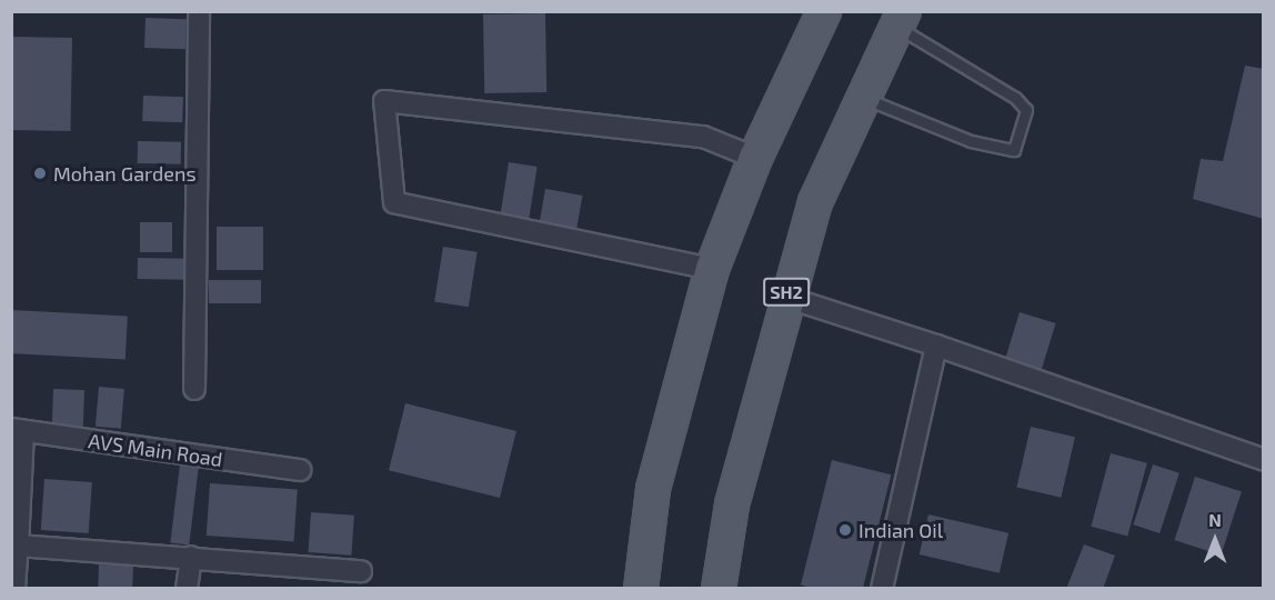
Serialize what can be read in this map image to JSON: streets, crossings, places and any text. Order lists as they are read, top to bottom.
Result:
{
  "streets": {
    "main road": ["SH2"],
    "street": ["AVS Main Road"]
  },
  "places": ["Mohan Gardens", "Indian Oil"],
  "north": "top"
}
